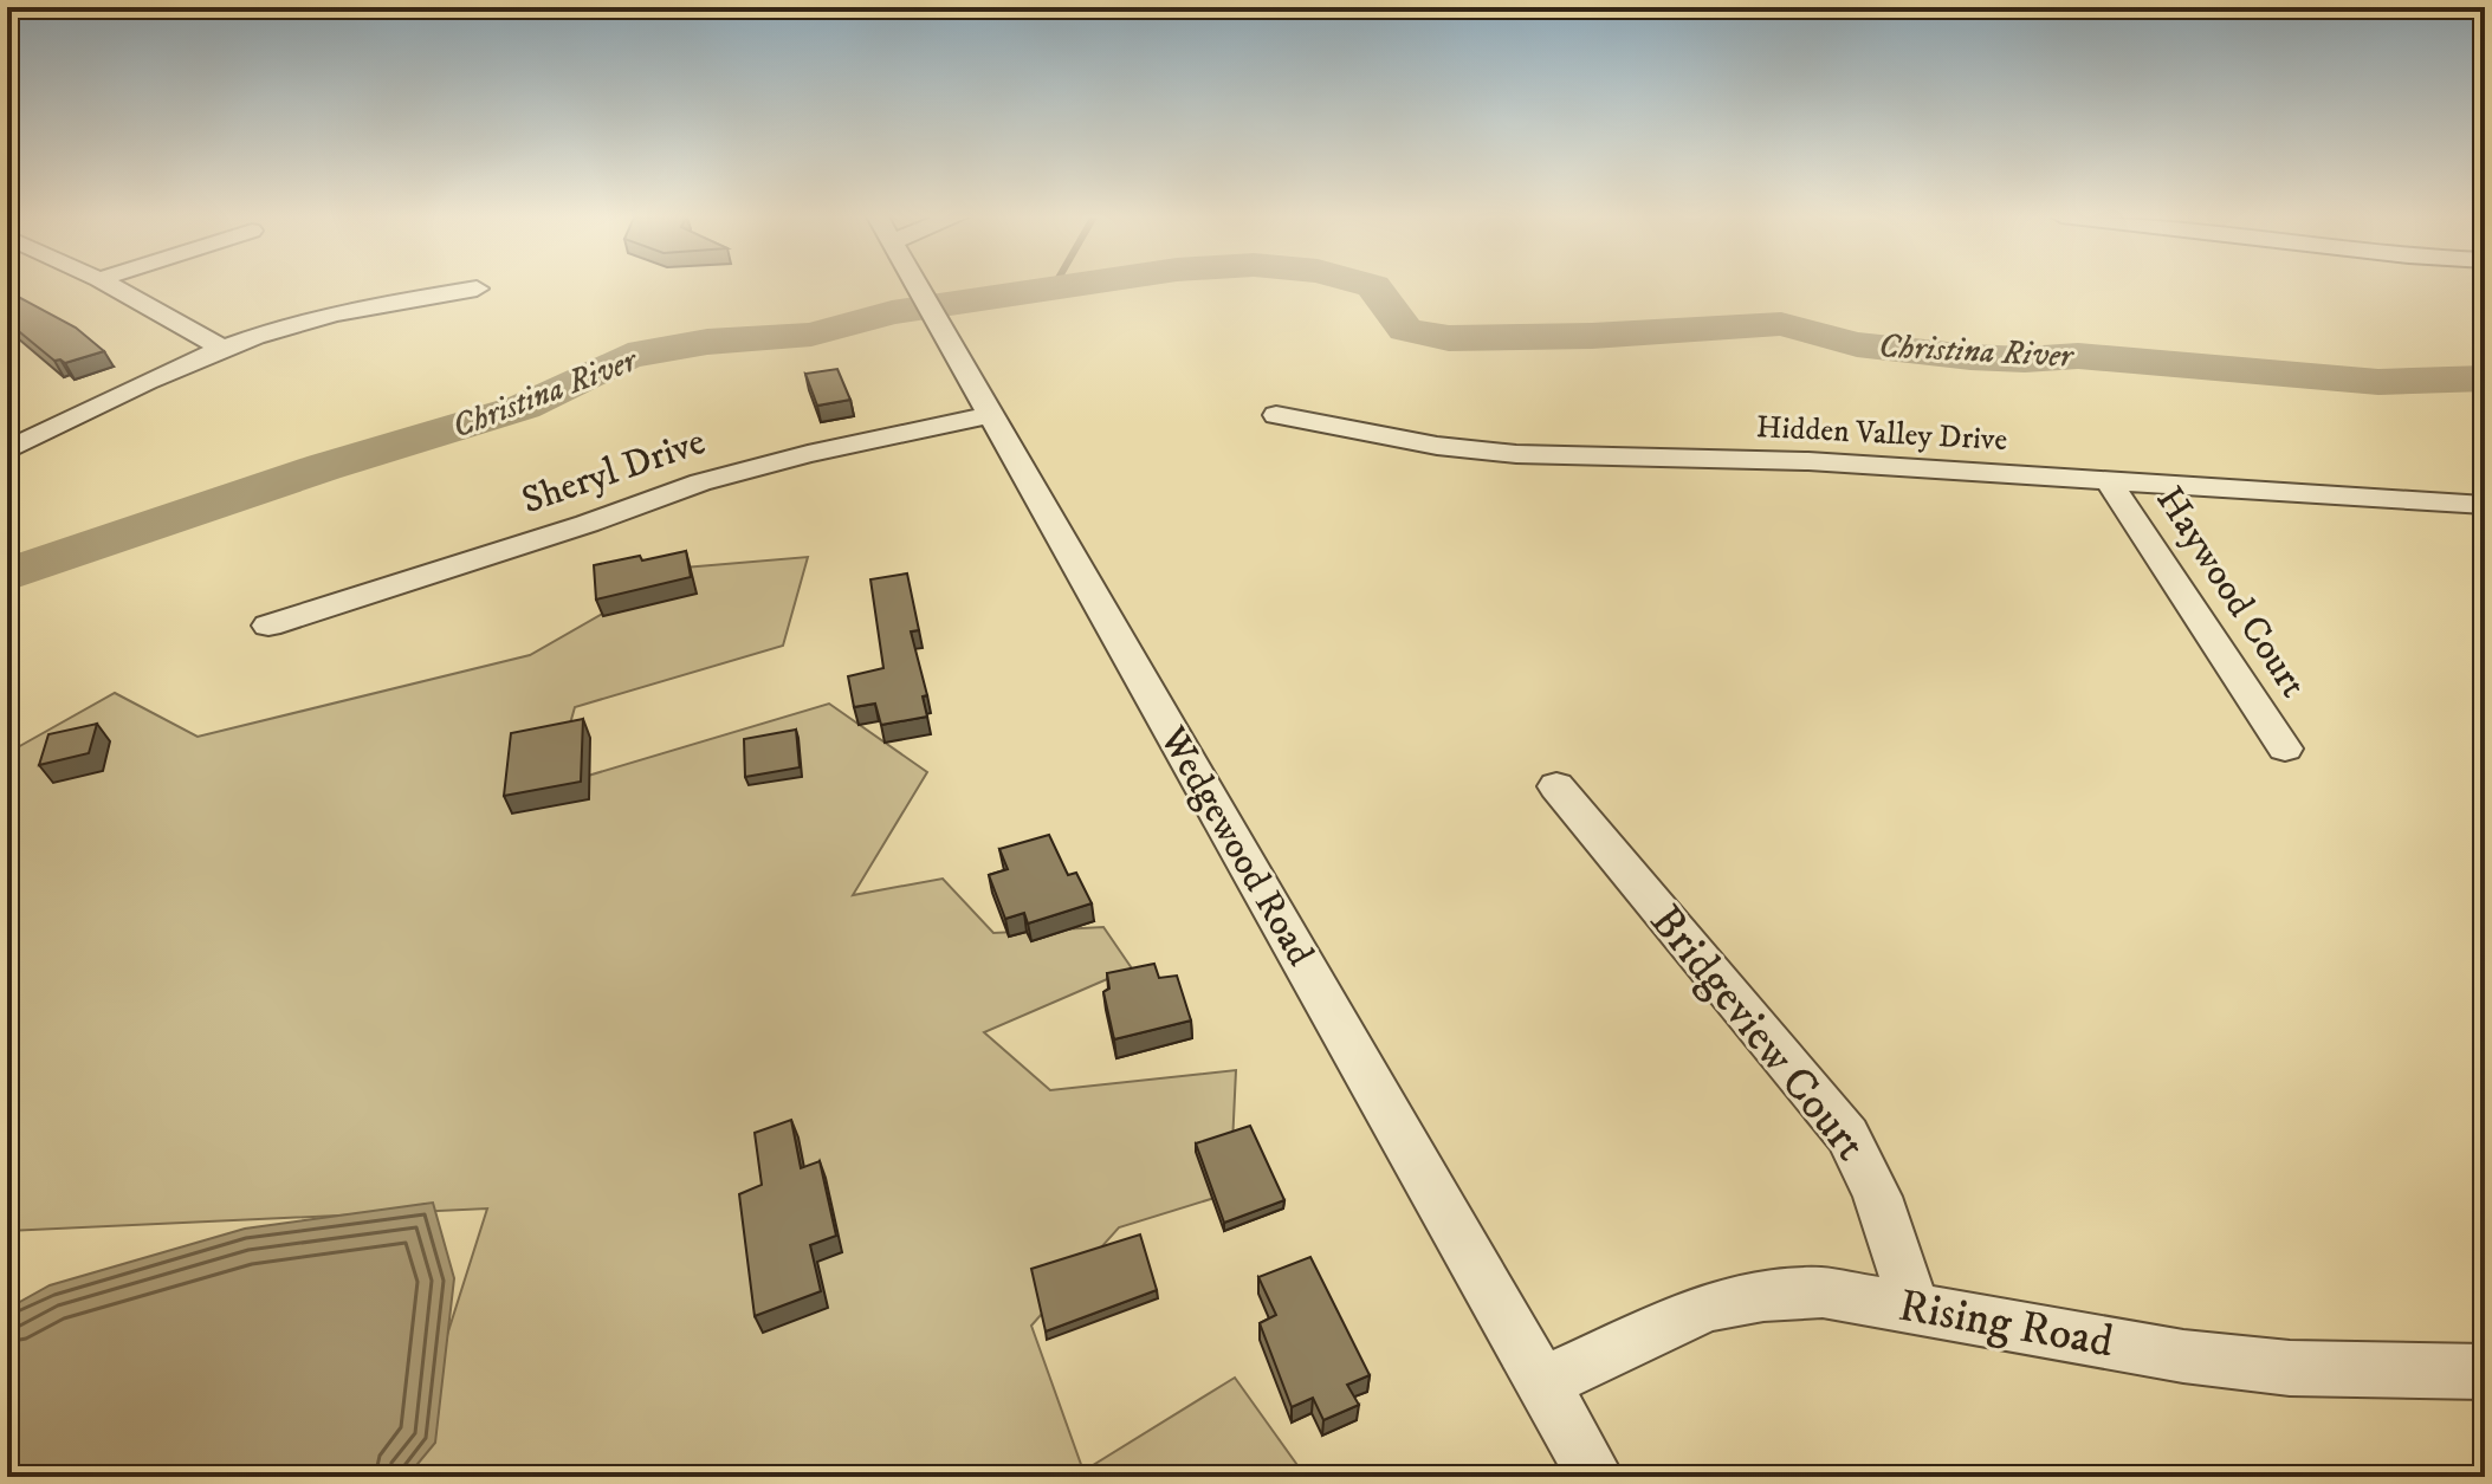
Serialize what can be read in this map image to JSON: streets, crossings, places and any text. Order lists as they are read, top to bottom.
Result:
{
  "streets": {
    "street": [
      "Hidden Valley Drive",
      "Sheryl Drive",
      "Haywood Court",
      "Wedgewood Road",
      "Bridgeview Court",
      "Rising Road"
    ]
  },
  "crossings": [
    ["Hidden Valley Drive", "Haywood Court"],
    ["Sheryl Drive", "Wedgewood Road"],
    ["Wedgewood Road", "Rising Road"],
    ["Bridgeview Court", "Rising Road"]
  ],
  "water": ["Christina River"]
}
